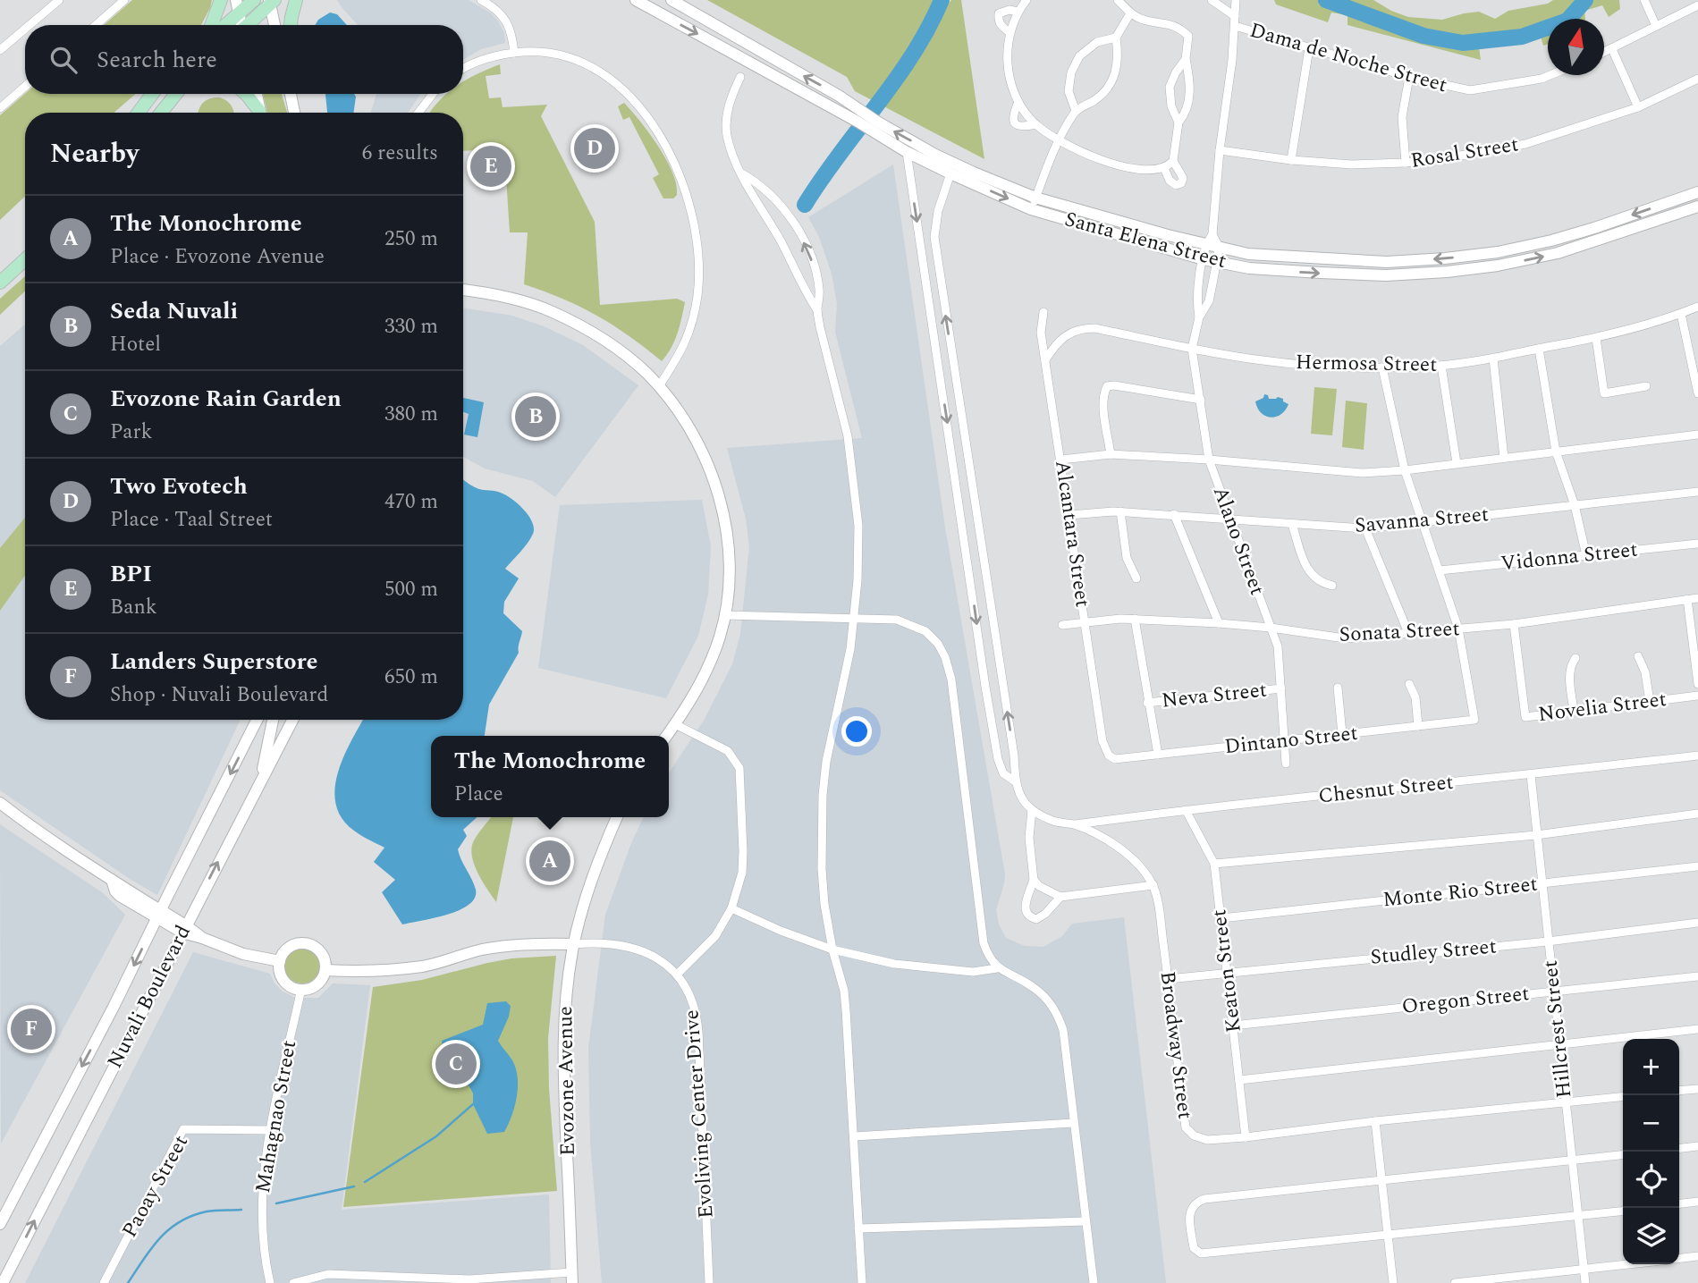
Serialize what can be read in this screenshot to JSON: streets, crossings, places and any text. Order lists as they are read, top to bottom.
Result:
{
  "streets": {
    "street": [
      "Dama de Noche Street",
      "Rosal Street",
      "Santa Elena Street",
      "Hermosa Street",
      "Savanna Street",
      "Alcantara Street",
      "Alano Street",
      "Vidonna Street",
      "Sonata Street",
      "Neva Street",
      "Novelia Street",
      "Dintano Street",
      "Chesnut Street",
      "Monte Rio Street",
      "Studley Street",
      "Keaton Street",
      "Nuvali Boulevard",
      "Oregon Street",
      "Hillcrest Street",
      "Broadway Street",
      "Evozone Avenue",
      "Evoliving Center Drive",
      "Mahagnao Street",
      "Paoay Street"
    ]
  },
  "crossings": [
    ["Hermosa Street", "Alcantara Street"],
    ["Hermosa Street", "Alano Street"],
    ["Savanna Street", "Alcantara Street"],
    ["Savanna Street", "Alano Street"],
    ["Alcantara Street", "Sonata Street"],
    ["Alcantara Street", "Dintano Street"],
    ["Alano Street", "Sonata Street"],
    ["Alano Street", "Neva Street"],
    ["Alano Street", "Dintano Street"],
    ["Sonata Street", "Novelia Street"],
    ["Sonata Street", "Dintano Street"],
    ["Chesnut Street", "Keaton Street"],
    ["Chesnut Street", "Hillcrest Street"],
    ["Monte Rio Street", "Keaton Street"],
    ["Monte Rio Street", "Hillcrest Street"],
    ["Studley Street", "Keaton Street"],
    ["Studley Street", "Hillcrest Street"],
    ["Studley Street", "Broadway Street"],
    ["Keaton Street", "Oregon Street"],
    ["Keaton Street", "Broadway Street"],
    ["Oregon Street", "Hillcrest Street"],
    ["Hillcrest Street", "Broadway Street"],
    ["Evozone Avenue", "Evoliving Center Drive"],
    ["Evoliving Center Drive", "Mahagnao Street"],
    ["Mahagnao Street", "Paoay Street"]
  ],
  "north": "top",
  "page": {
    "search": "Search here",
    "heading": ["Nearby", "6 results"],
    "pins": [
      "D",
      "E",
      "B",
      "A",
      "F",
      "C"
    ],
    "list": [
      {
        "mark": "A",
        "name": "The Monochrome",
        "note": "Place · Evozone Avenue",
        "value": "250 m"
      },
      {
        "mark": "B",
        "name": "Seda Nuvali",
        "note": "Hotel",
        "value": "330 m"
      },
      {
        "mark": "C",
        "name": "Evozone Rain Garden",
        "note": "Park",
        "value": "380 m"
      },
      {
        "mark": "D",
        "name": "Two Evotech",
        "note": "Place · Taal Street",
        "value": "470 m"
      },
      {
        "mark": "E",
        "name": "BPI",
        "note": "Bank",
        "value": "500 m"
      },
      {
        "mark": "F",
        "name": "Landers Superstore",
        "note": "Shop · Nuvali Boulevard",
        "value": "650 m"
      }
    ],
    "popup": ["The Monochrome", "Place"],
    "map_buttons": ["+", "−"]
  }
}
